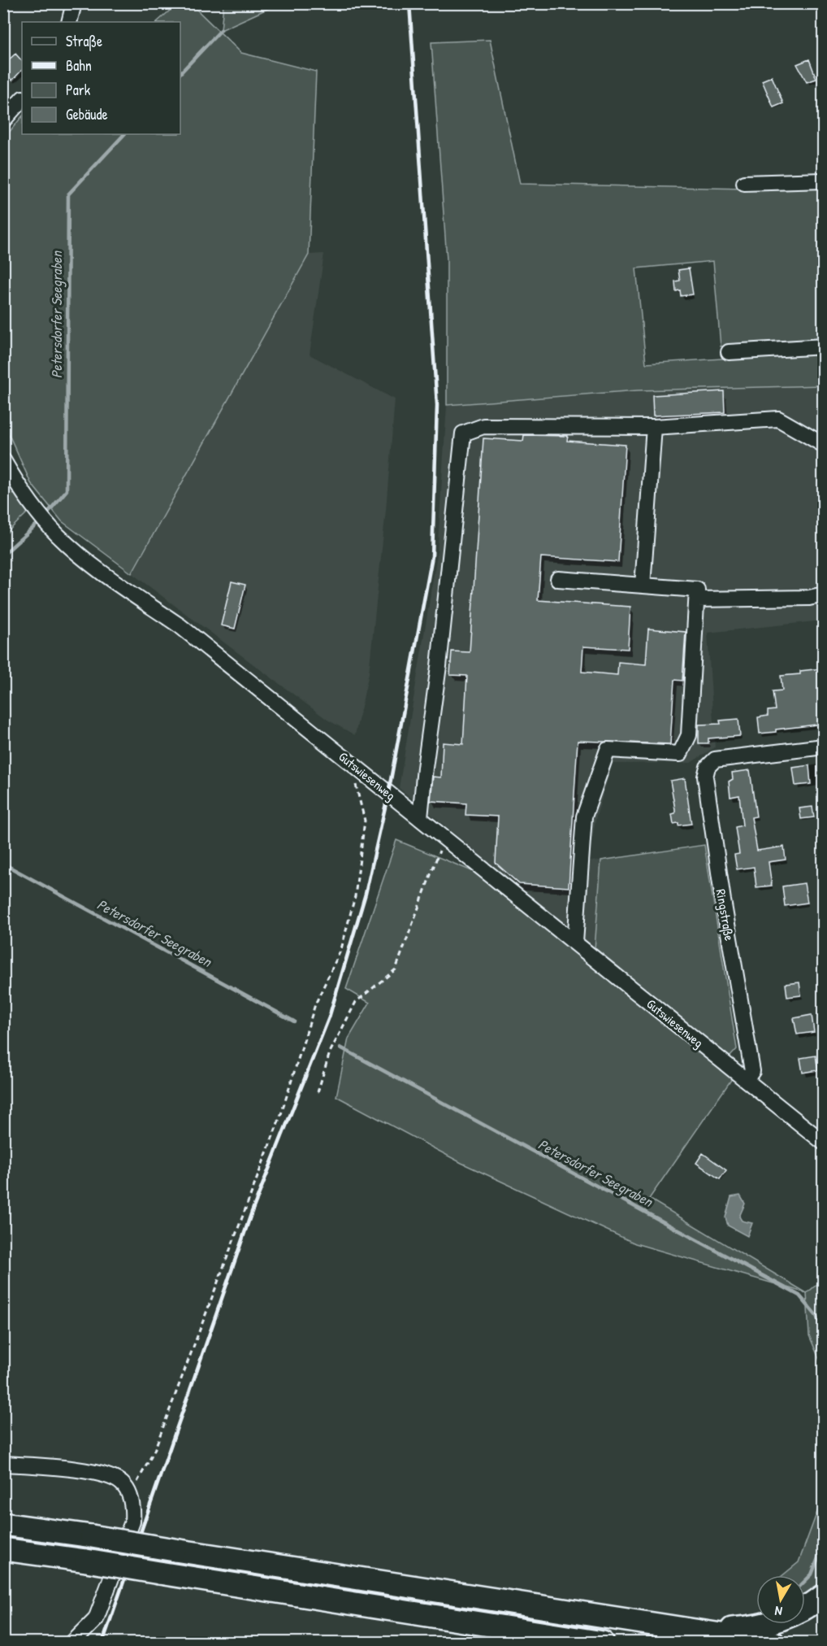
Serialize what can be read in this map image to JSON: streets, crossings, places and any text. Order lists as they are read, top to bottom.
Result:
{
  "streets": {
    "street": ["Gutswiesenweg", "Ringstraße"]
  },
  "crossings": [
    ["Gutswiesenweg", "Ringstraße"]
  ],
  "water": ["Petersdorfer Seegraben"],
  "legend": [
    "Straße",
    "Bahn",
    "Park",
    "Gebäude"
  ],
  "north": "bottom"
}
